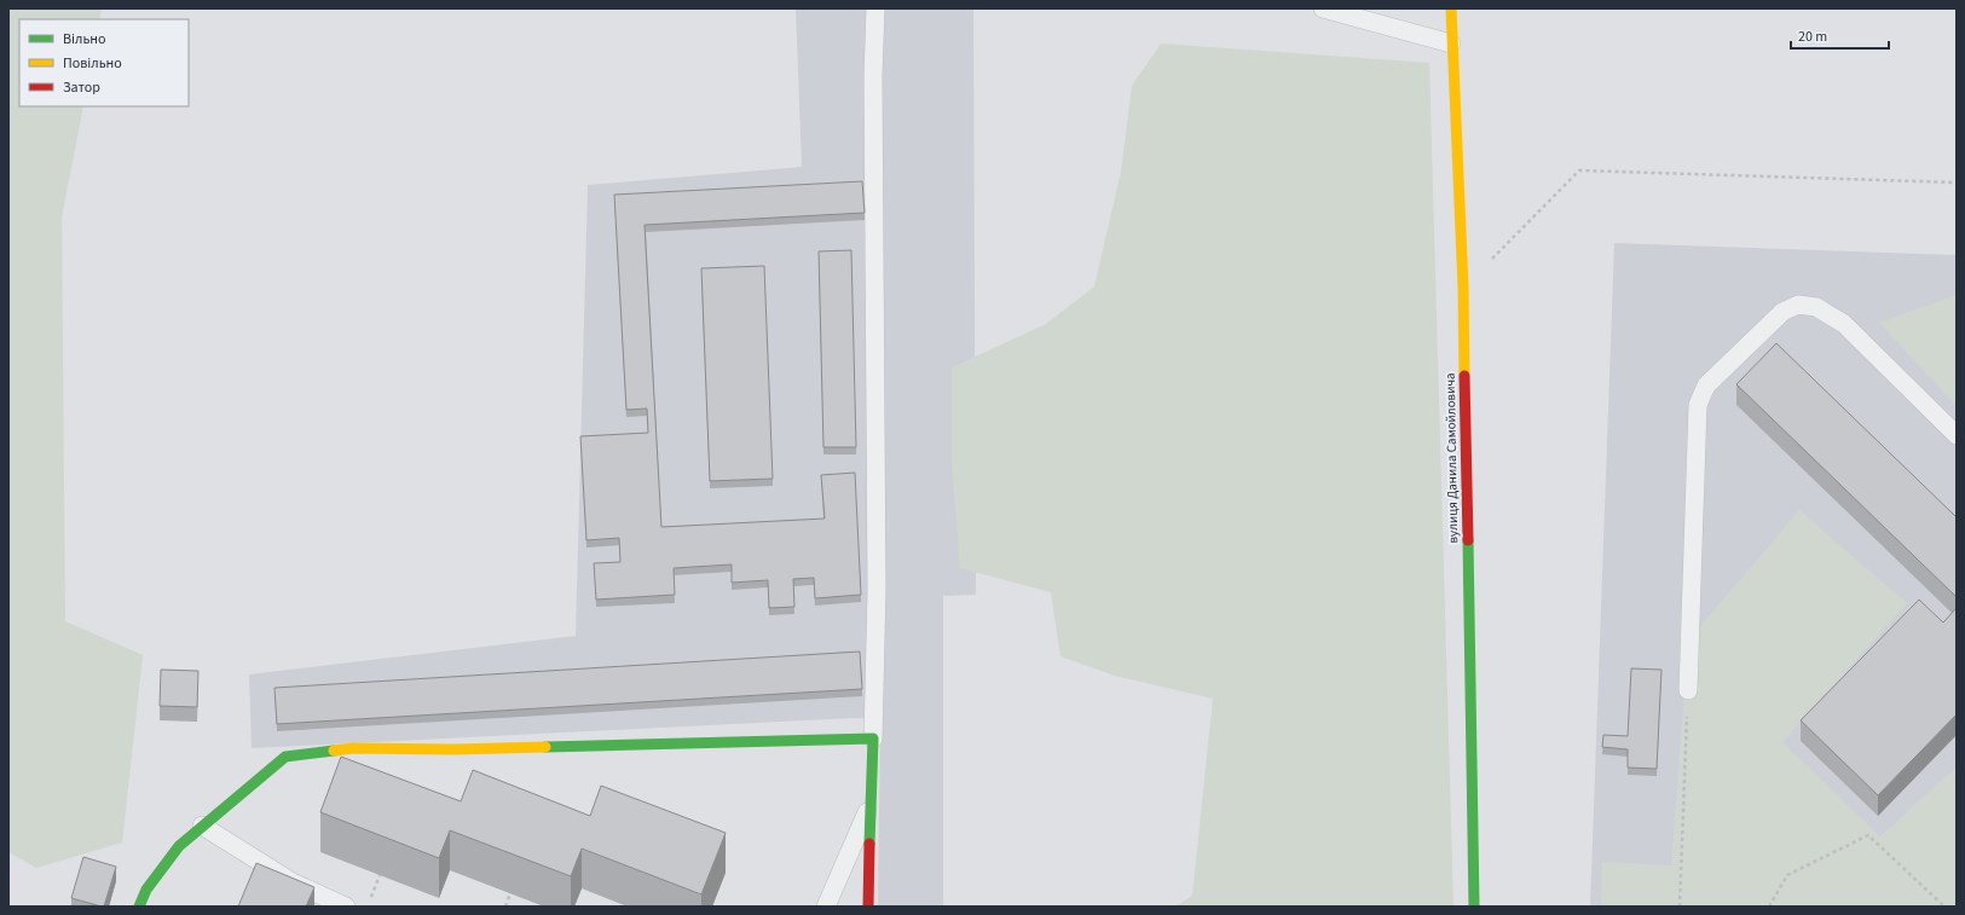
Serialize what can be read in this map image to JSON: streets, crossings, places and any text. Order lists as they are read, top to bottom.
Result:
{
  "streets": {
    "street": ["вулиця Данила Самойловича"]
  },
  "legend": ["Вільно", "Повільно", "Затор"],
  "scale_bar": "20 m"
}
